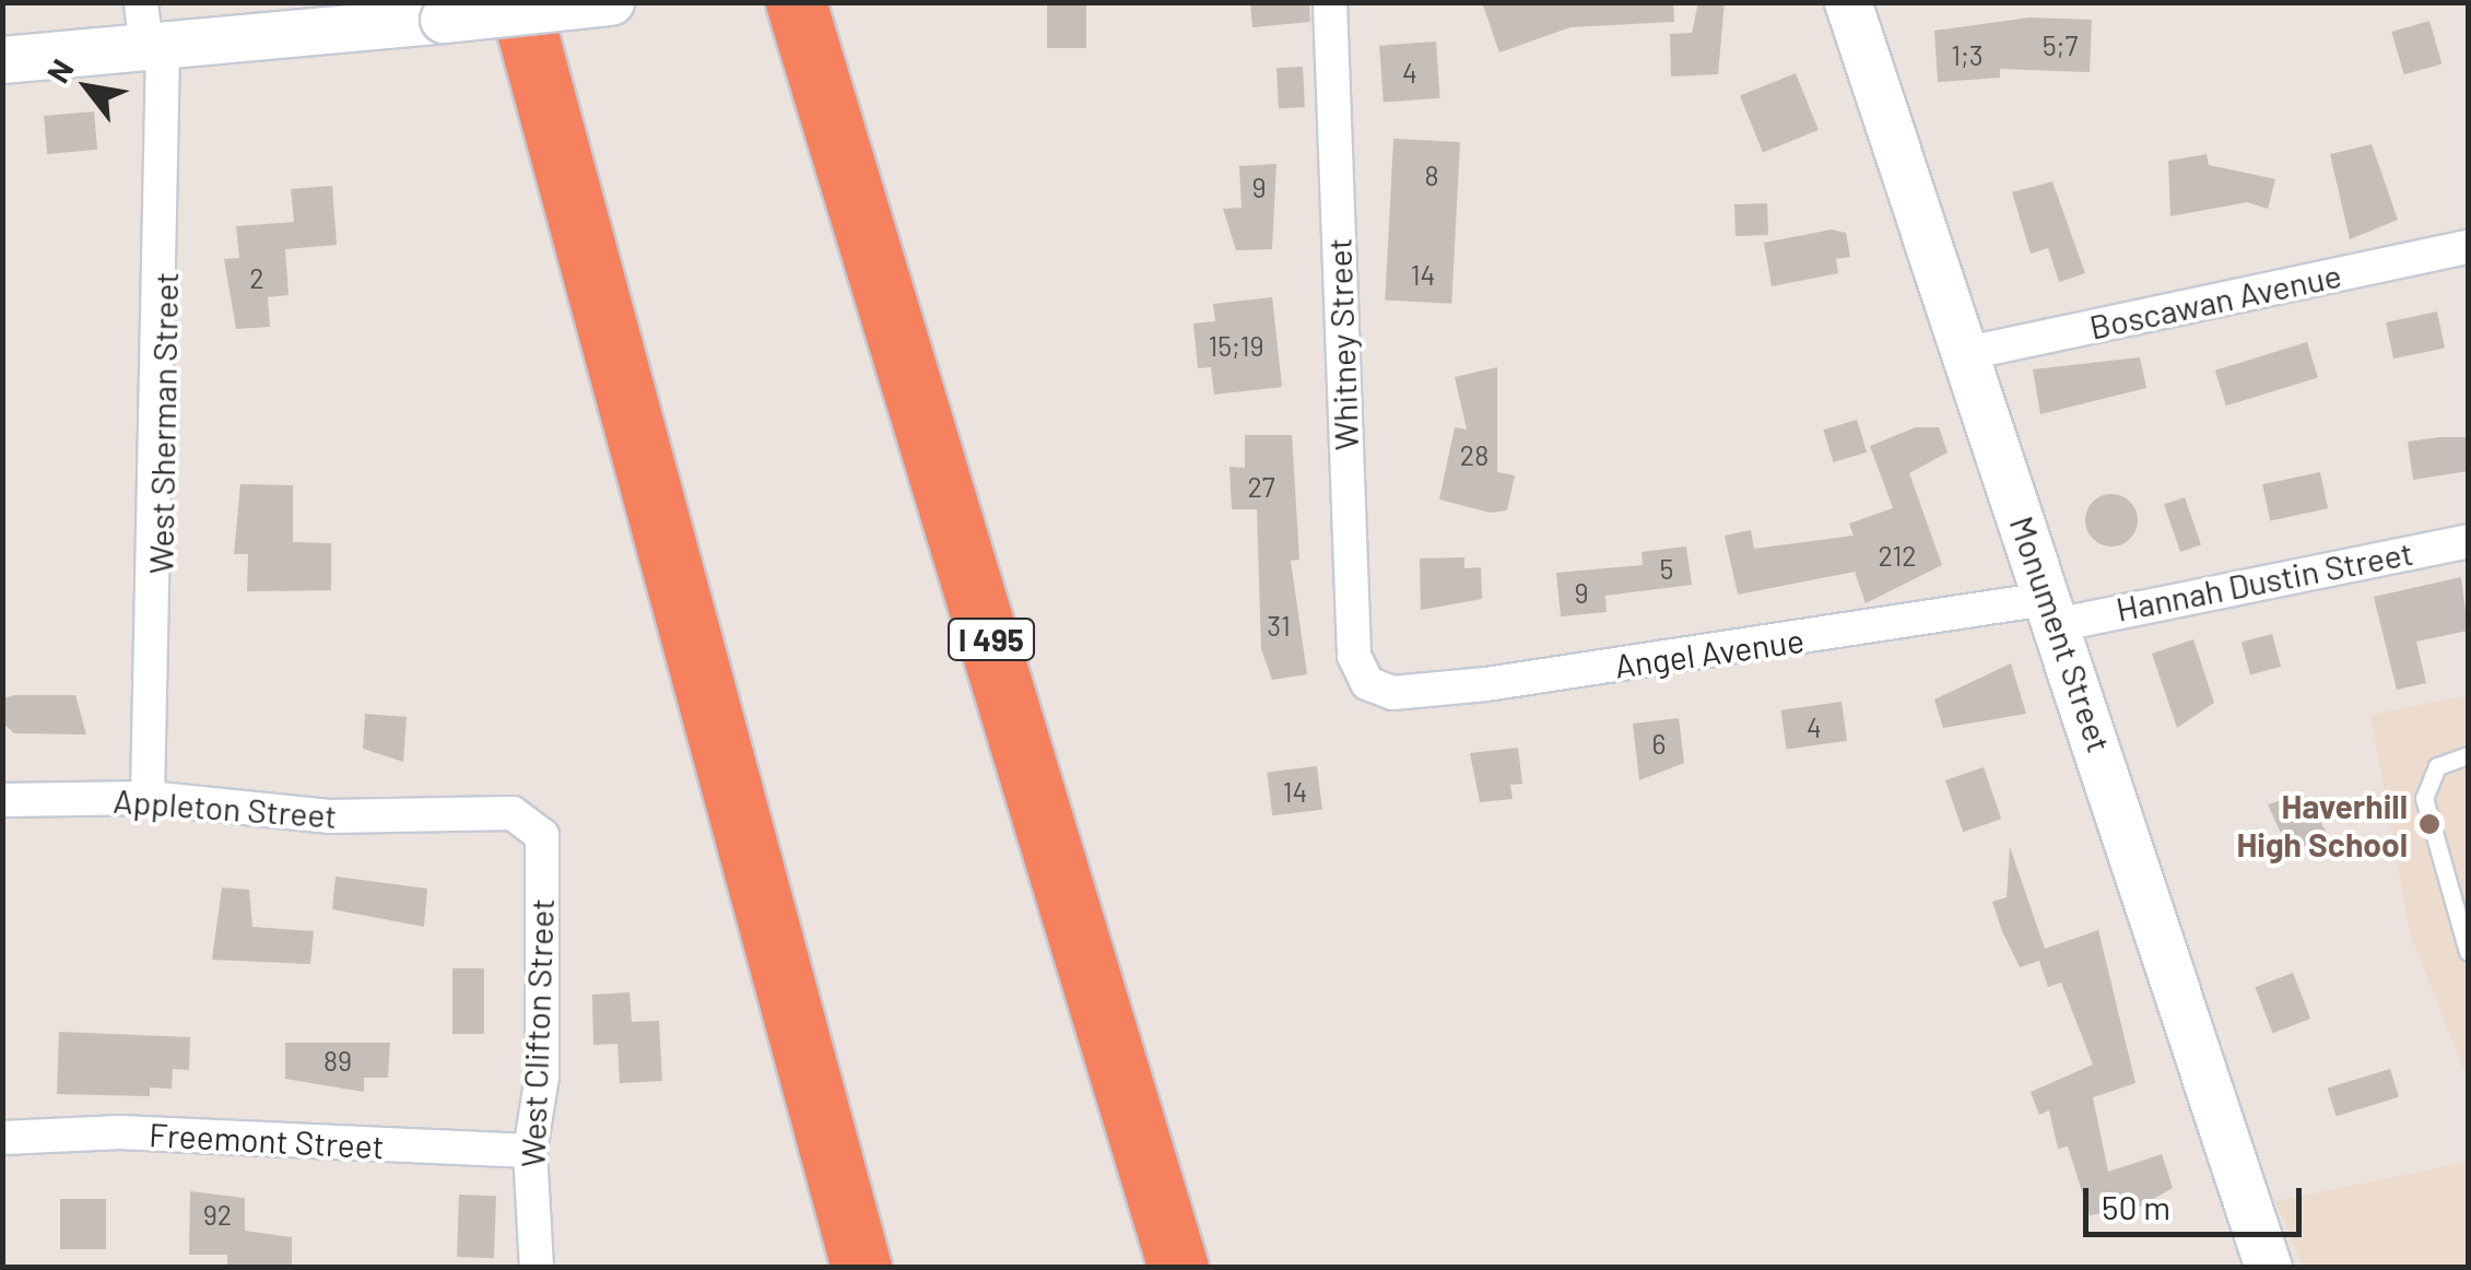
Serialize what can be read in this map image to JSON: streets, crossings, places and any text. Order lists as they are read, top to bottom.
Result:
{
  "streets": {
    "highway": ["I 495"],
    "main road": ["Monument Street"],
    "street": [
      "Boscawan Avenue",
      "Whitney Street",
      "West Sherman Street",
      "Hannah Dustin Street",
      "Angel Avenue",
      "Appleton Street",
      "West Clifton Street",
      "Freemont Street"
    ]
  },
  "crossings": [
    ["Boscawan Avenue", "Monument Street"],
    ["Whitney Street", "Angel Avenue"],
    ["West Sherman Street", "Appleton Street"],
    ["Hannah Dustin Street", "Monument Street"],
    ["Hannah Dustin Street", "Angel Avenue"],
    ["Monument Street", "Angel Avenue"],
    ["Appleton Street", "West Clifton Street"],
    ["West Clifton Street", "Freemont Street"]
  ],
  "places": ["Haverhill High School"],
  "house_numbers": [
    "5;7",
    "1;3",
    "4",
    "8",
    "9",
    "14",
    "2",
    "15;19",
    "28",
    "27",
    "212",
    "5",
    "9",
    "31",
    "4",
    "6",
    "14",
    "89",
    "92"
  ],
  "scale_bar": "50 m",
  "north": "top left"
}
